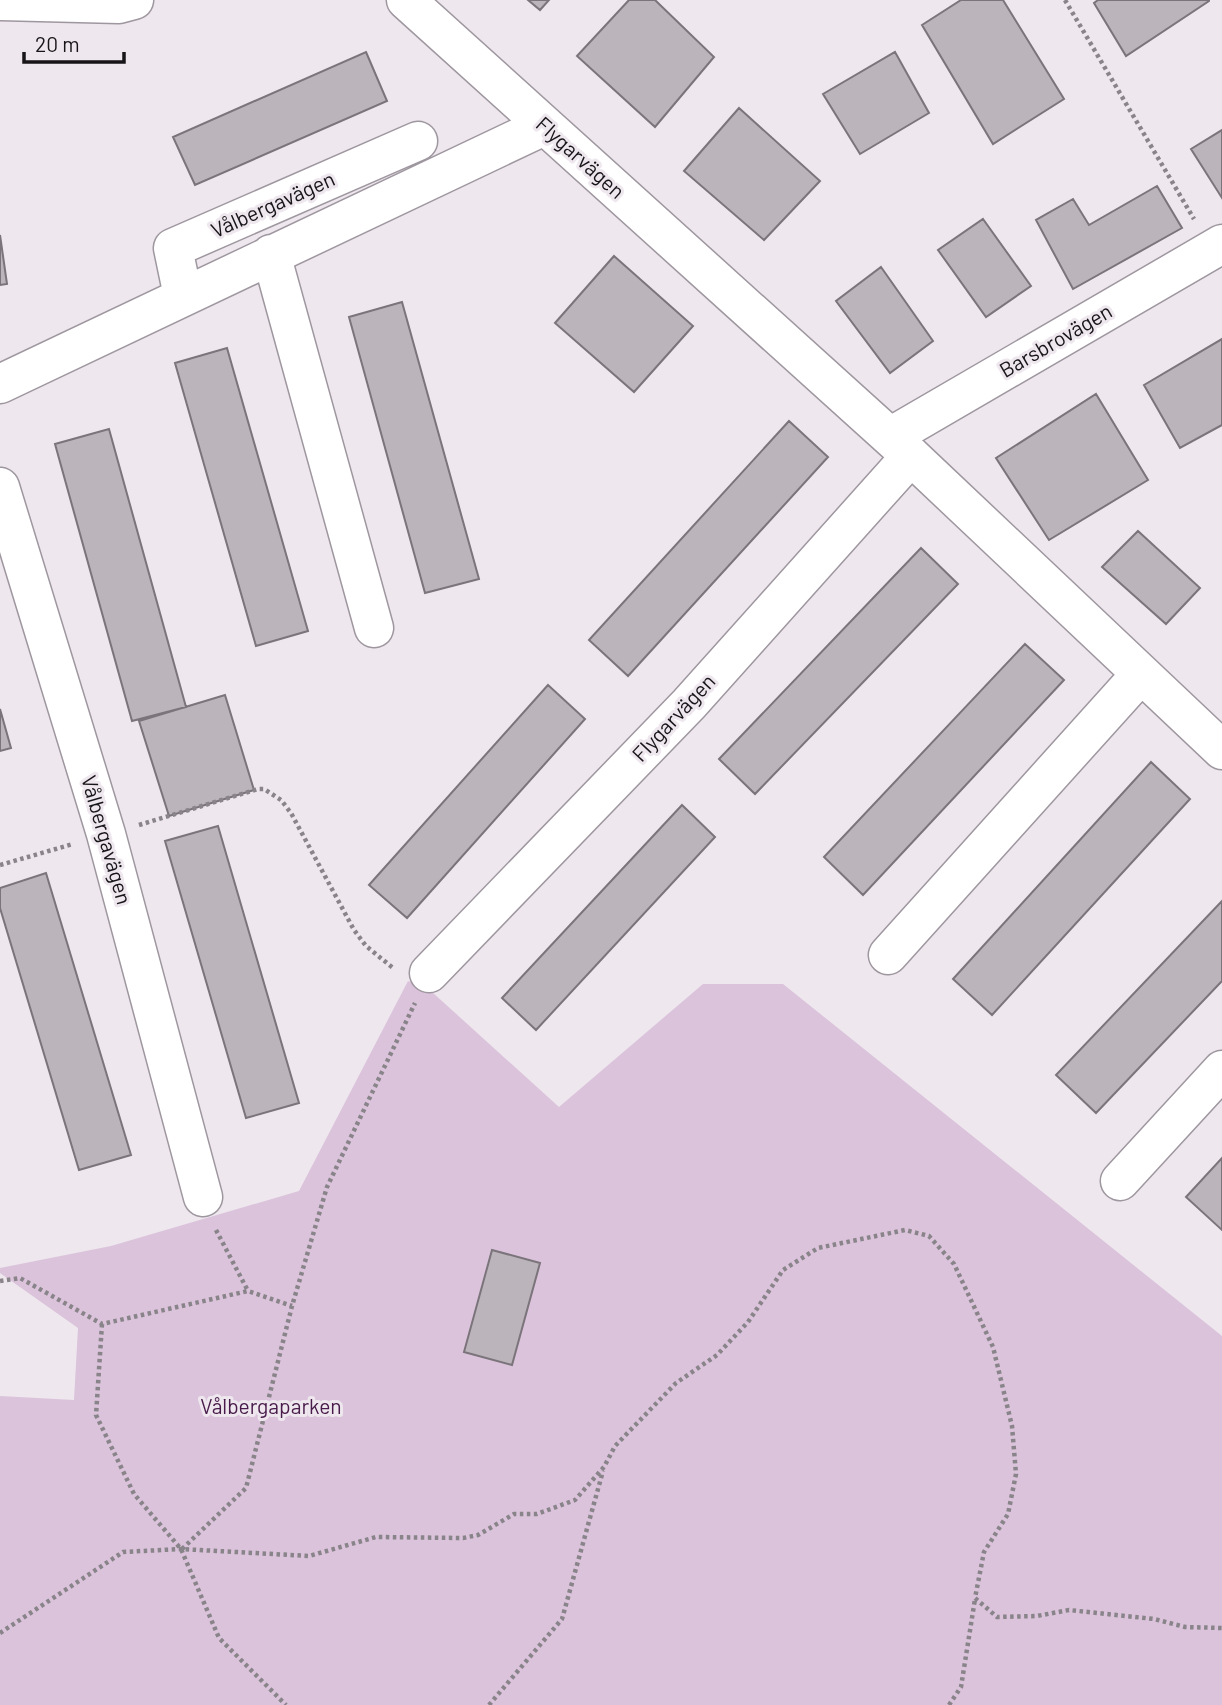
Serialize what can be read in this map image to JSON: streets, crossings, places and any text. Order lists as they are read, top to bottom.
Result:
{
  "streets": {
    "street": ["Flygarvägen", "Vålbergavägen", "Barsbrovägen"]
  },
  "crossings": [
    ["Flygarvägen", "Vålbergavägen"],
    ["Flygarvägen", "Barsbrovägen"]
  ],
  "parks": ["Vålbergaparken"],
  "scale_bar": "20 m"
}
